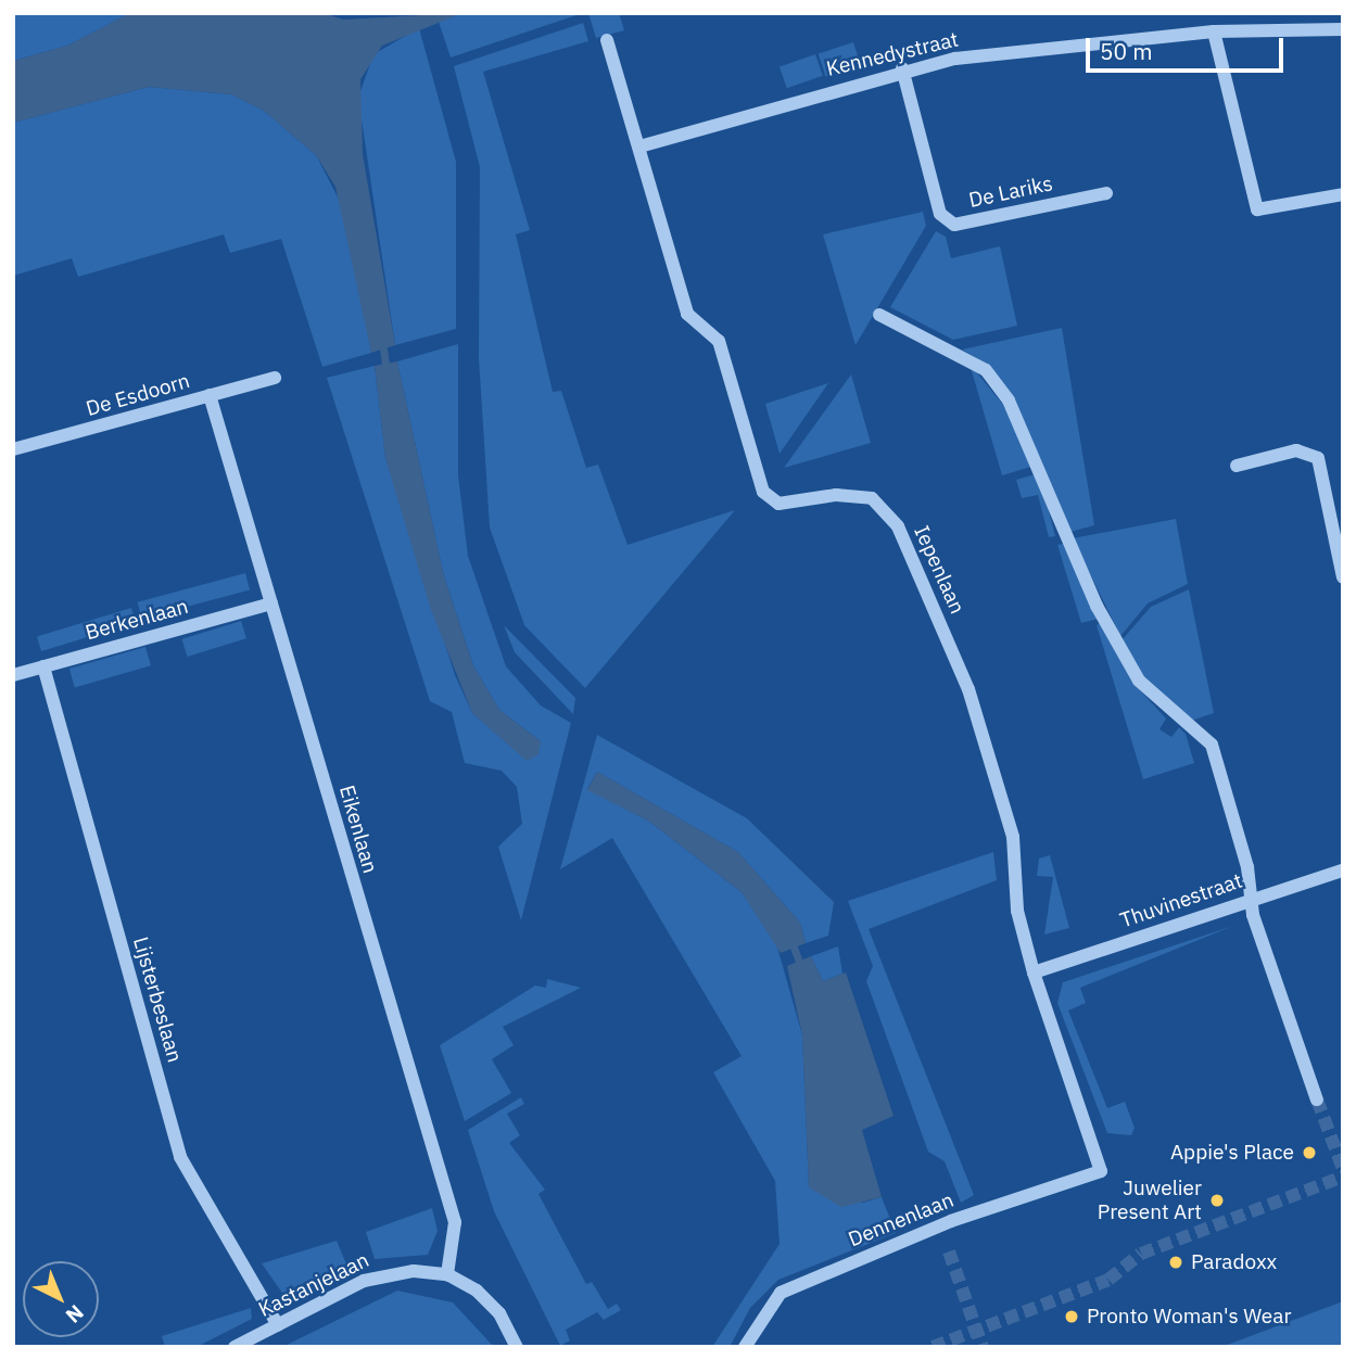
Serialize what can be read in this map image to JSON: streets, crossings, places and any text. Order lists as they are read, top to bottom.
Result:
{
  "streets": {
    "street": [
      "Kennedystraat",
      "De Lariks",
      "De Esdoorn",
      "Iepenlaan",
      "Berkenlaan",
      "Eikenlaan",
      "Thuvinestraat",
      "Lijsterbeslaan",
      "Dennenlaan",
      "Kastanjelaan"
    ]
  },
  "crossings": [
    ["Kennedystraat", "De Lariks"],
    ["Kennedystraat", "Iepenlaan"],
    ["De Esdoorn", "Eikenlaan"],
    ["Iepenlaan", "Thuvinestraat"],
    ["Iepenlaan", "Dennenlaan"],
    ["Berkenlaan", "Eikenlaan"],
    ["Berkenlaan", "Lijsterbeslaan"],
    ["Eikenlaan", "Kastanjelaan"],
    ["Lijsterbeslaan", "Kastanjelaan"]
  ],
  "places": [
    "Appie's Place",
    "Juwelier Present Art",
    "Paradoxx",
    "Pronto Woman's Wear"
  ],
  "scale_bar": "50 m",
  "north": "bottom right"
}
